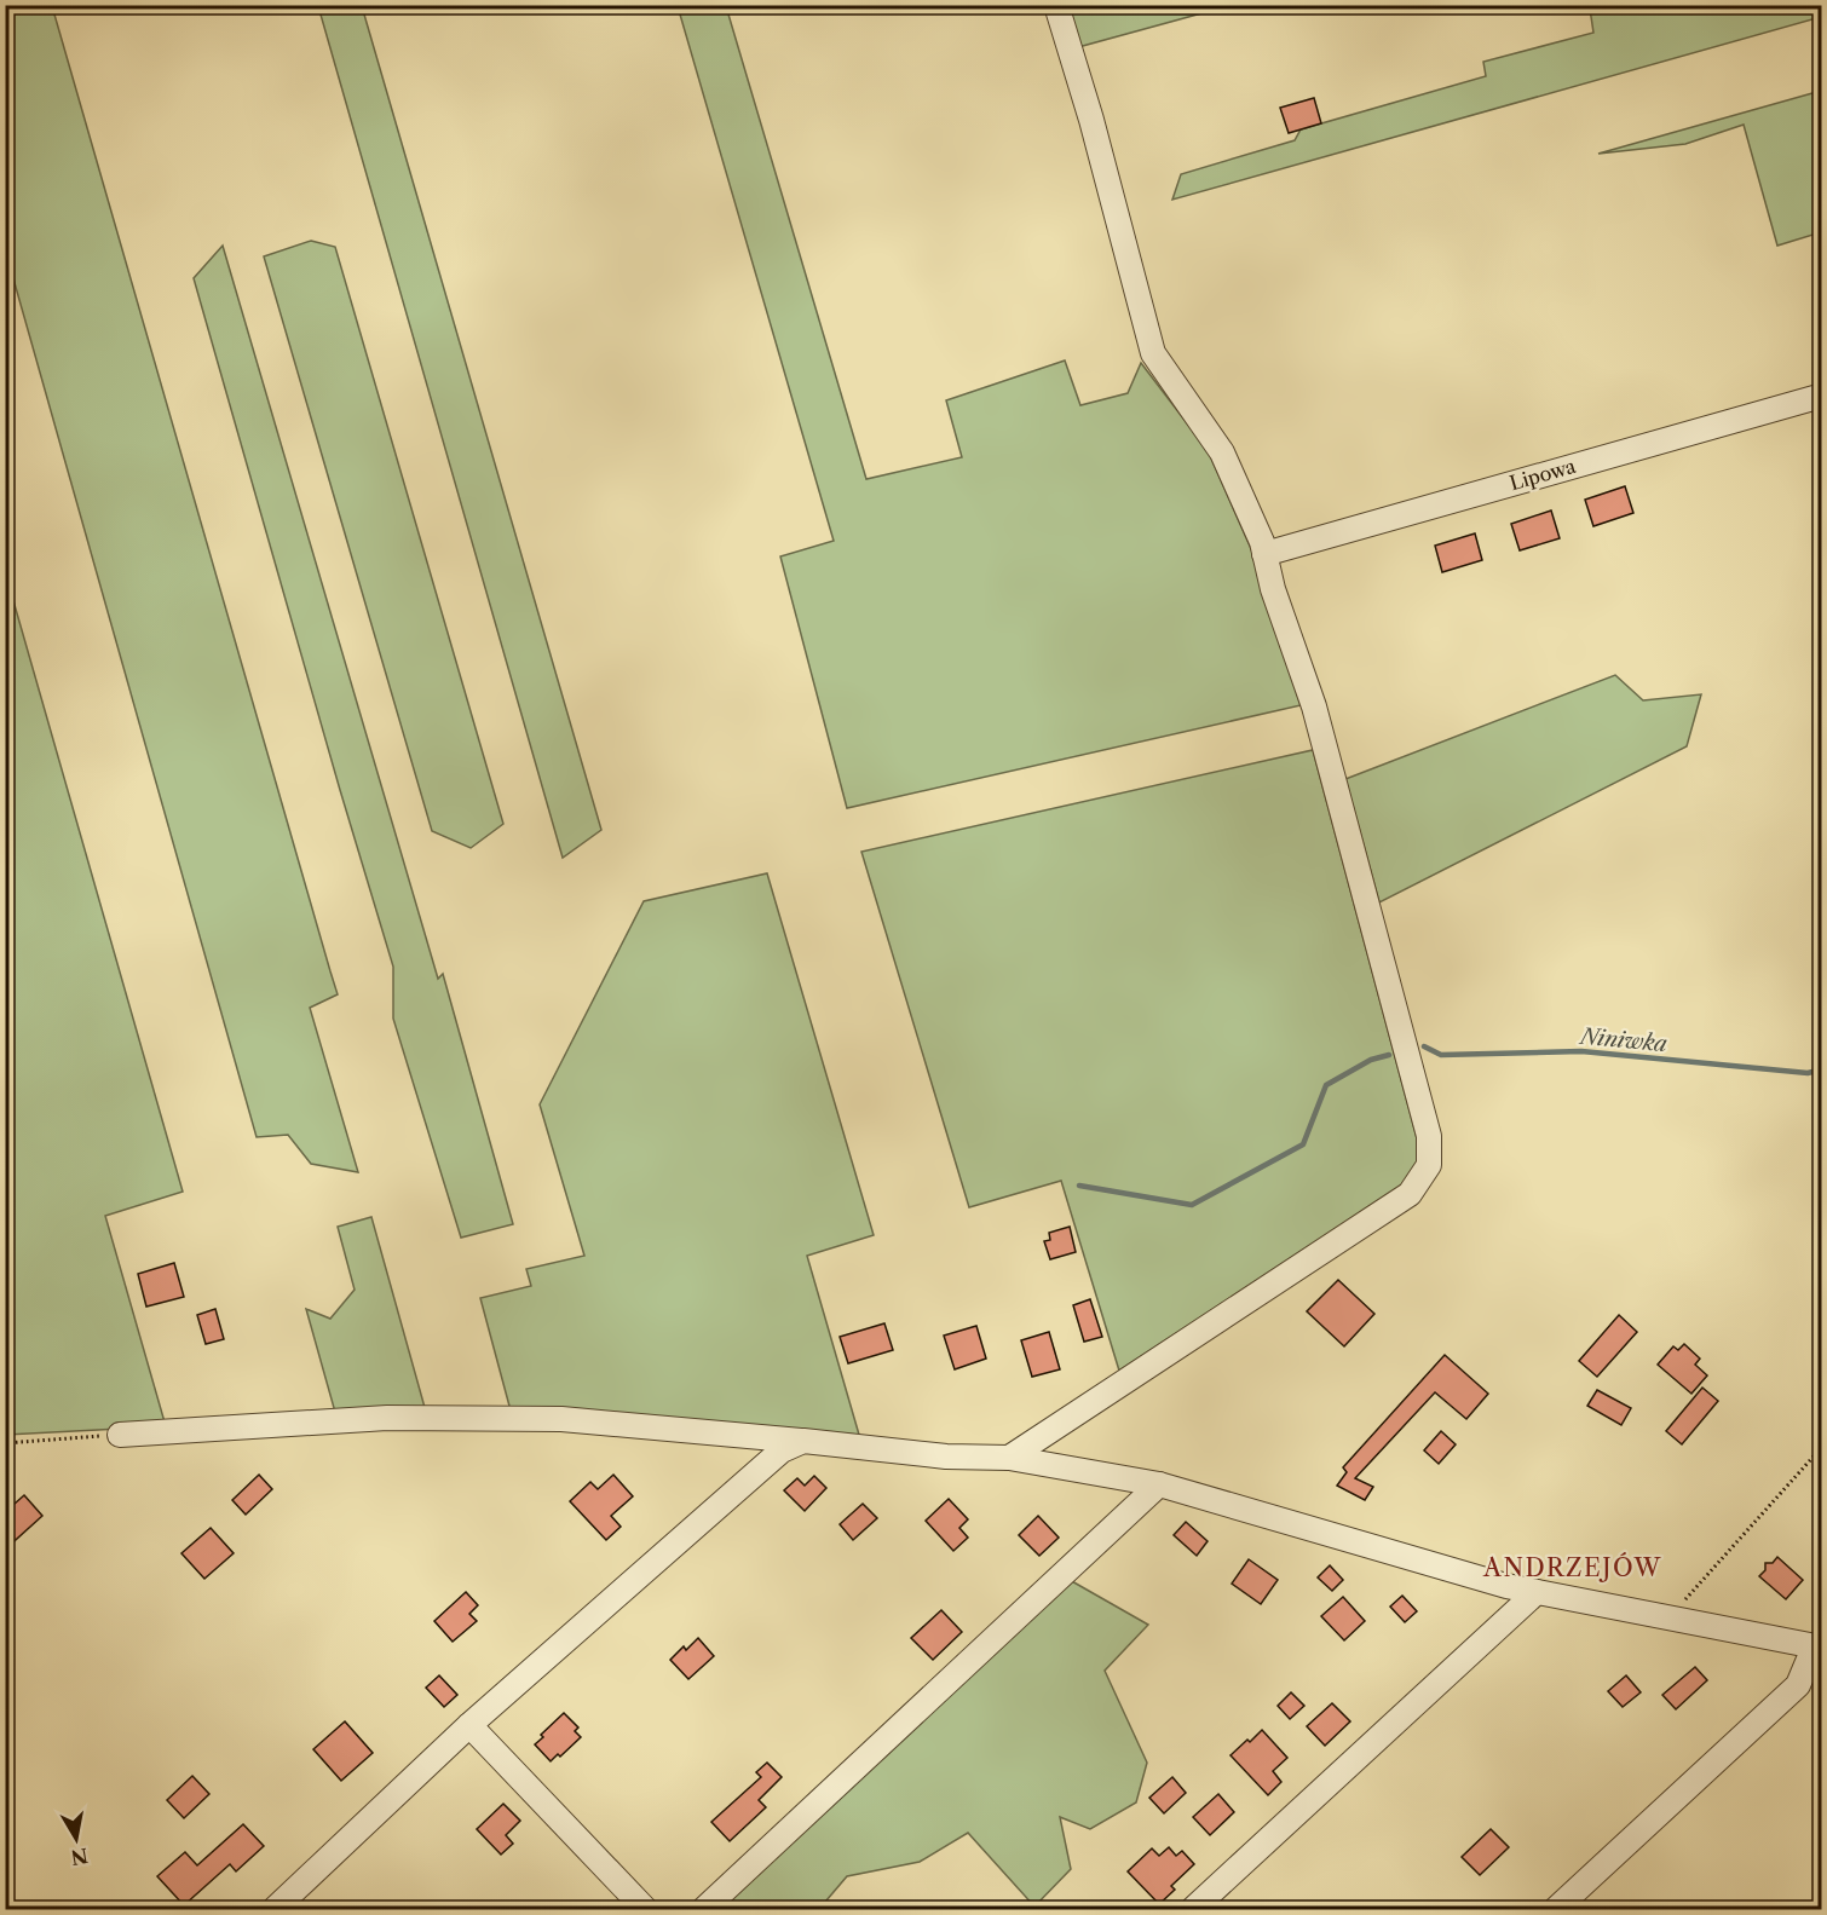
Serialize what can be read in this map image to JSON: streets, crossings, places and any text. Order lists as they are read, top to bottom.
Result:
{
  "streets": {
    "street": ["Lipowa"]
  },
  "districts": ["ANDRZEJÓW"],
  "water": ["Niniwka"],
  "north": "bottom"
}
